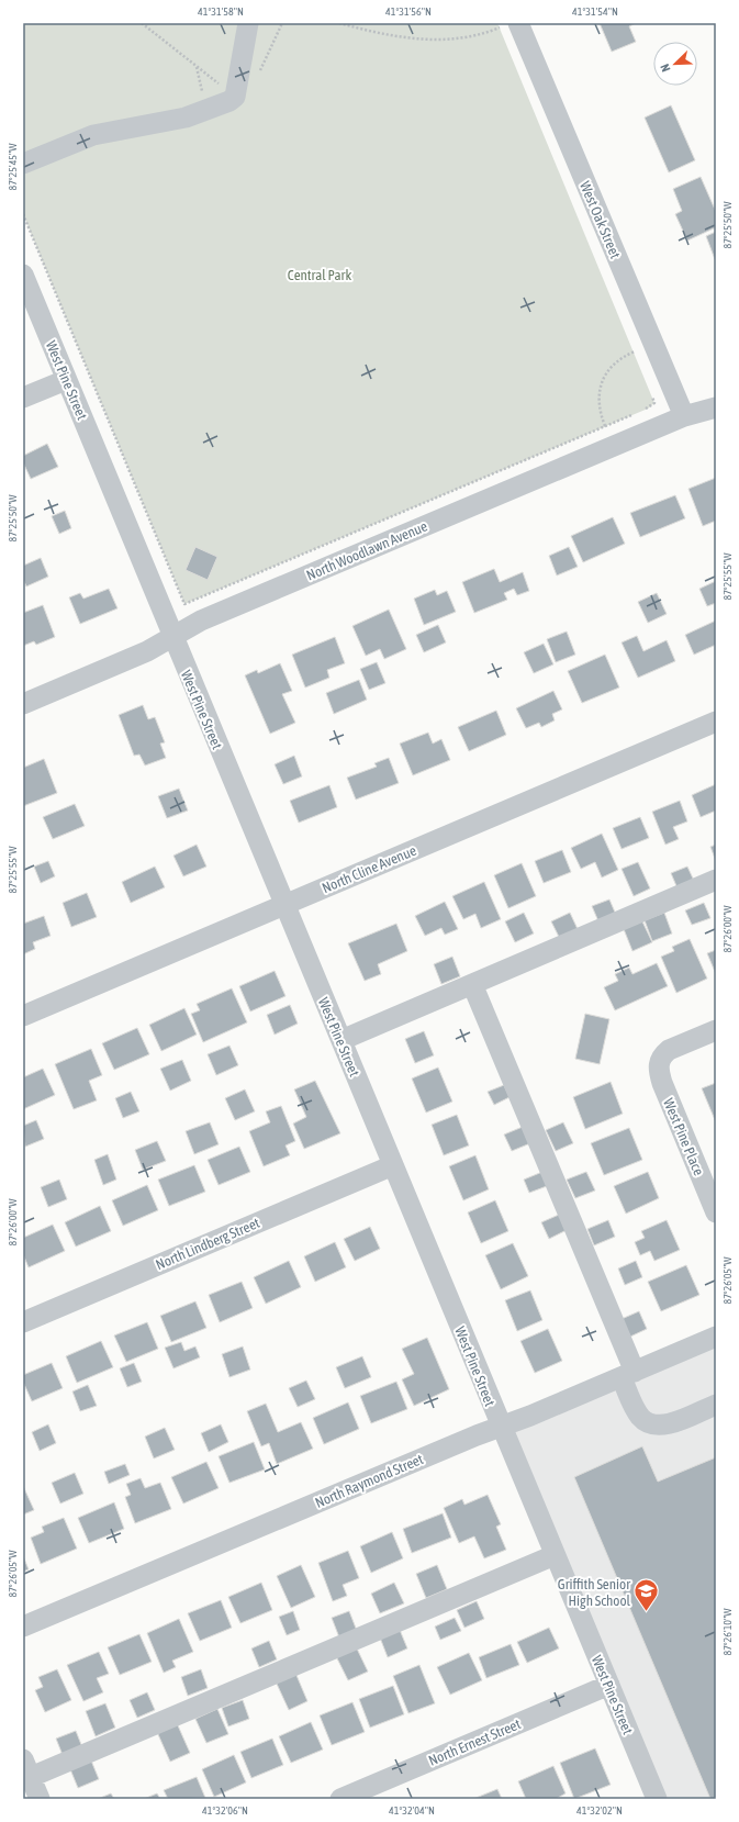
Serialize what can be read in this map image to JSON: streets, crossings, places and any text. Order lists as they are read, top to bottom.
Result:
{
  "streets": {
    "street": [
      "West Oak Street",
      "West Pine Street",
      "North Woodlawn Avenue",
      "North Cline Avenue",
      "West Pine Place",
      "North Lindberg Street",
      "North Raymond Street",
      "North Ernest Street"
    ]
  },
  "crossings": [
    ["West Oak Street", "North Woodlawn Avenue"],
    ["West Pine Street", "North Woodlawn Avenue"],
    ["West Pine Street", "North Cline Avenue"],
    ["West Pine Street", "North Lindberg Street"],
    ["West Pine Street", "North Raymond Street"],
    ["West Pine Street", "North Ernest Street"]
  ],
  "parks": ["Central Park"],
  "places": {
    "school or university": ["Griffith Senior High School"]
  },
  "north": "bottom left",
  "coordinates": [
    "41°31'58\"N",
    "41°31'56\"N",
    "41°31'54\"N",
    "87°25'45\"W",
    "87°25'50\"W",
    "87°25'55\"W",
    "87°26'00\"W",
    "87°26'05\"W",
    "87°26'10\"W",
    "41°32'06\"N",
    "41°32'04\"N",
    "41°32'02\"N"
  ]
}
